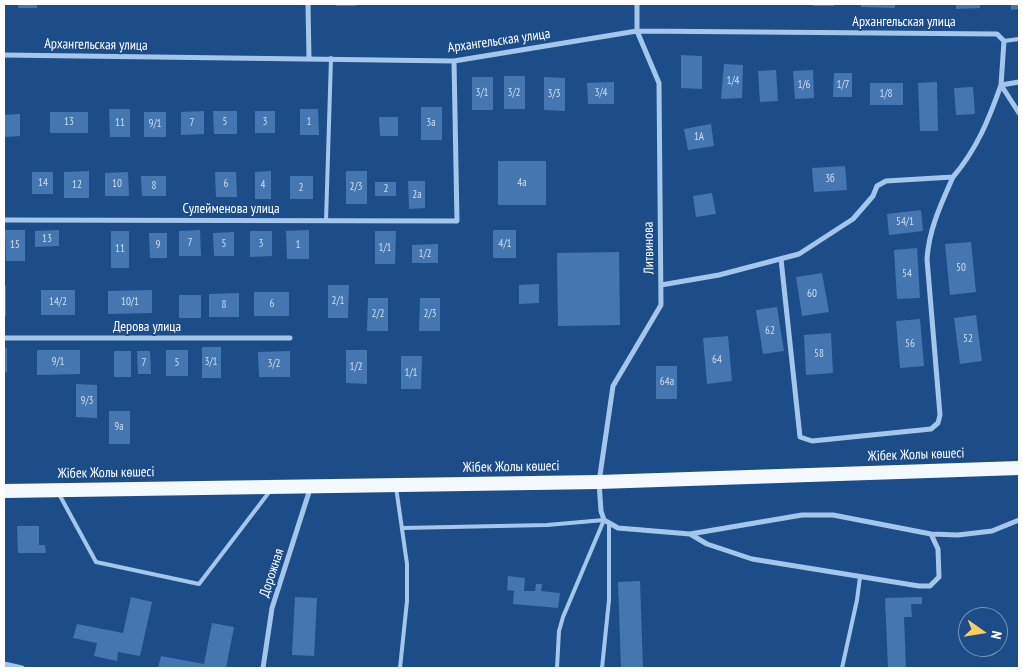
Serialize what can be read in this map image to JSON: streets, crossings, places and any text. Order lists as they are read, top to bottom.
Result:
{
  "streets": {
    "highway": ["Жібек Жолы көшесі"],
    "street": [
      "Архангельская улица",
      "Сулейменова улица",
      "Литвинова",
      "Дерова улица",
      "Дорожная"
    ]
  },
  "crossings": [
    ["Архангельская улица", "Сулейменова улица"],
    ["Архангельская улица", "Литвинова"],
    ["Литвинова", "Жібек Жолы көшесі"],
    ["Жібек Жолы көшесі", "Дорожная"]
  ],
  "house_numbers": [
    "1/4",
    "1/6",
    "1/7",
    "3/1",
    "3/2",
    "3/4",
    "3/3",
    "1/8",
    "13",
    "5",
    "3",
    "1",
    "11",
    "7",
    "3а",
    "9/1",
    "1А",
    "3б",
    "14",
    "4а",
    "10",
    "6",
    "12",
    "4",
    "8",
    "2/3",
    "2",
    "2",
    "2а",
    "54/1",
    "13",
    "7",
    "5",
    "3",
    "4/1",
    "15",
    "9",
    "1",
    "1/1",
    "11",
    "1/2",
    "50",
    "54",
    "60",
    "2/1",
    "14/2",
    "10/1",
    "6",
    "8",
    "2/2",
    "2/3",
    "62",
    "52",
    "56",
    "58",
    "64",
    "9/1",
    "3/1",
    "7",
    "5",
    "3/2",
    "1/2",
    "1/1",
    "64а",
    "9/3",
    "9а"
  ],
  "north": "right"
}
